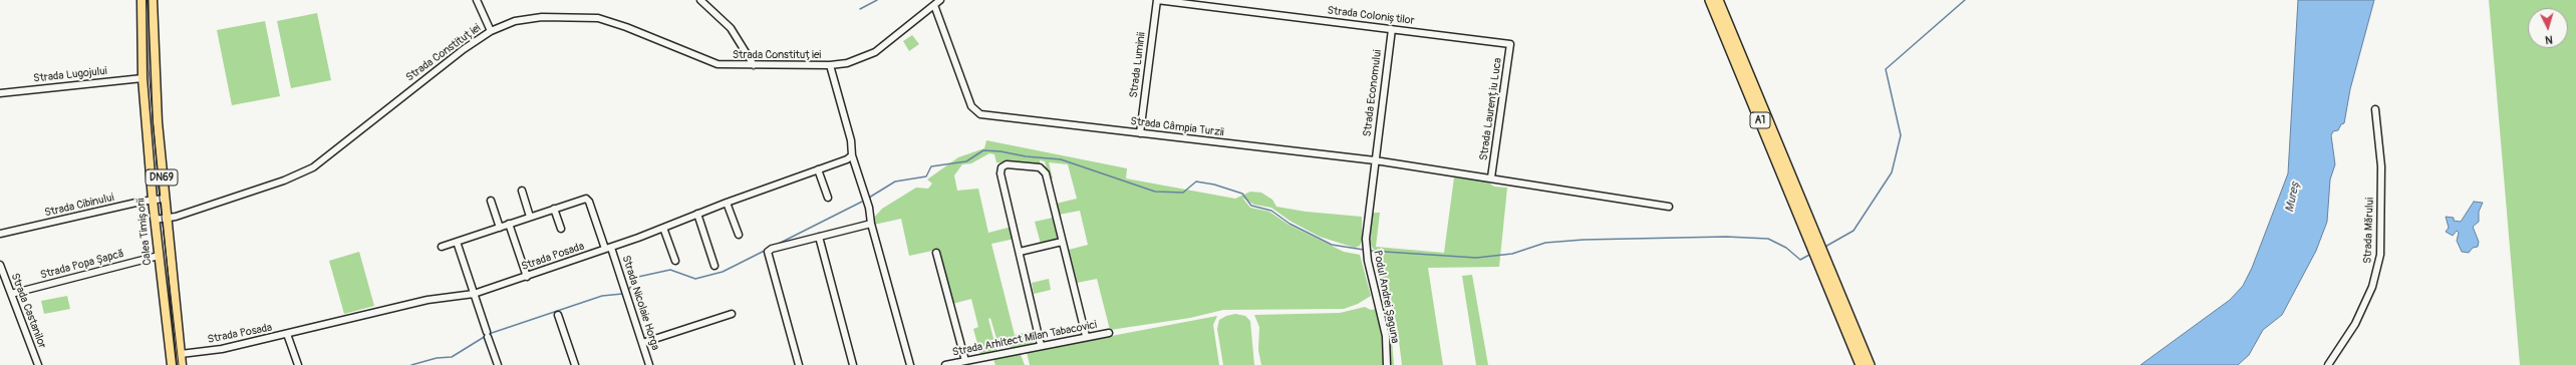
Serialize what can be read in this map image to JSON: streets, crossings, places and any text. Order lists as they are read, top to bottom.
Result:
{
  "streets": {
    "highway": ["A1"],
    "main road": ["DN69", "Calea Timișorii"],
    "street": [
      "Strada Coloniștilor",
      "Strada Constituției",
      "Strada Luminii",
      "Strada Lugojului",
      "Strada Economului",
      "Strada Laurențiu Luca",
      "Strada Câmpia Turzii",
      "Strada Cibinului",
      "Strada Mărului",
      "Strada Posada",
      "Strada Popa Șapcă",
      "Podul Andrei Șaguna",
      "Strada Nicolaie Horga",
      "Strada Castanilor",
      "Strada Arhitect Milan Tabacovici"
    ]
  },
  "crossings": [
    ["Strada Coloniștilor", "Strada Luminii"],
    ["Strada Coloniștilor", "Strada Economului"],
    ["Strada Coloniștilor", "Strada Laurențiu Luca"],
    ["Strada Constituției", "Strada Câmpia Turzii"],
    ["Strada Constituției", "Calea Timișorii"],
    ["Strada Luminii", "Strada Câmpia Turzii"],
    ["Strada Lugojului", "Calea Timișorii"],
    ["Strada Economului", "Strada Câmpia Turzii"],
    ["Strada Economului", "Podul Andrei Șaguna"],
    ["Strada Laurențiu Luca", "Strada Câmpia Turzii"],
    ["Strada Câmpia Turzii", "Podul Andrei Șaguna"],
    ["Strada Cibinului", "Calea Timișorii"],
    ["Calea Timișorii", "Strada Posada"],
    ["Calea Timișorii", "Strada Popa Șapcă"],
    ["Strada Posada", "Strada Nicolaie Horga"],
    ["Strada Popa Șapcă", "Strada Castanilor"]
  ],
  "water": ["Mureș"],
  "north": "bottom"
}
